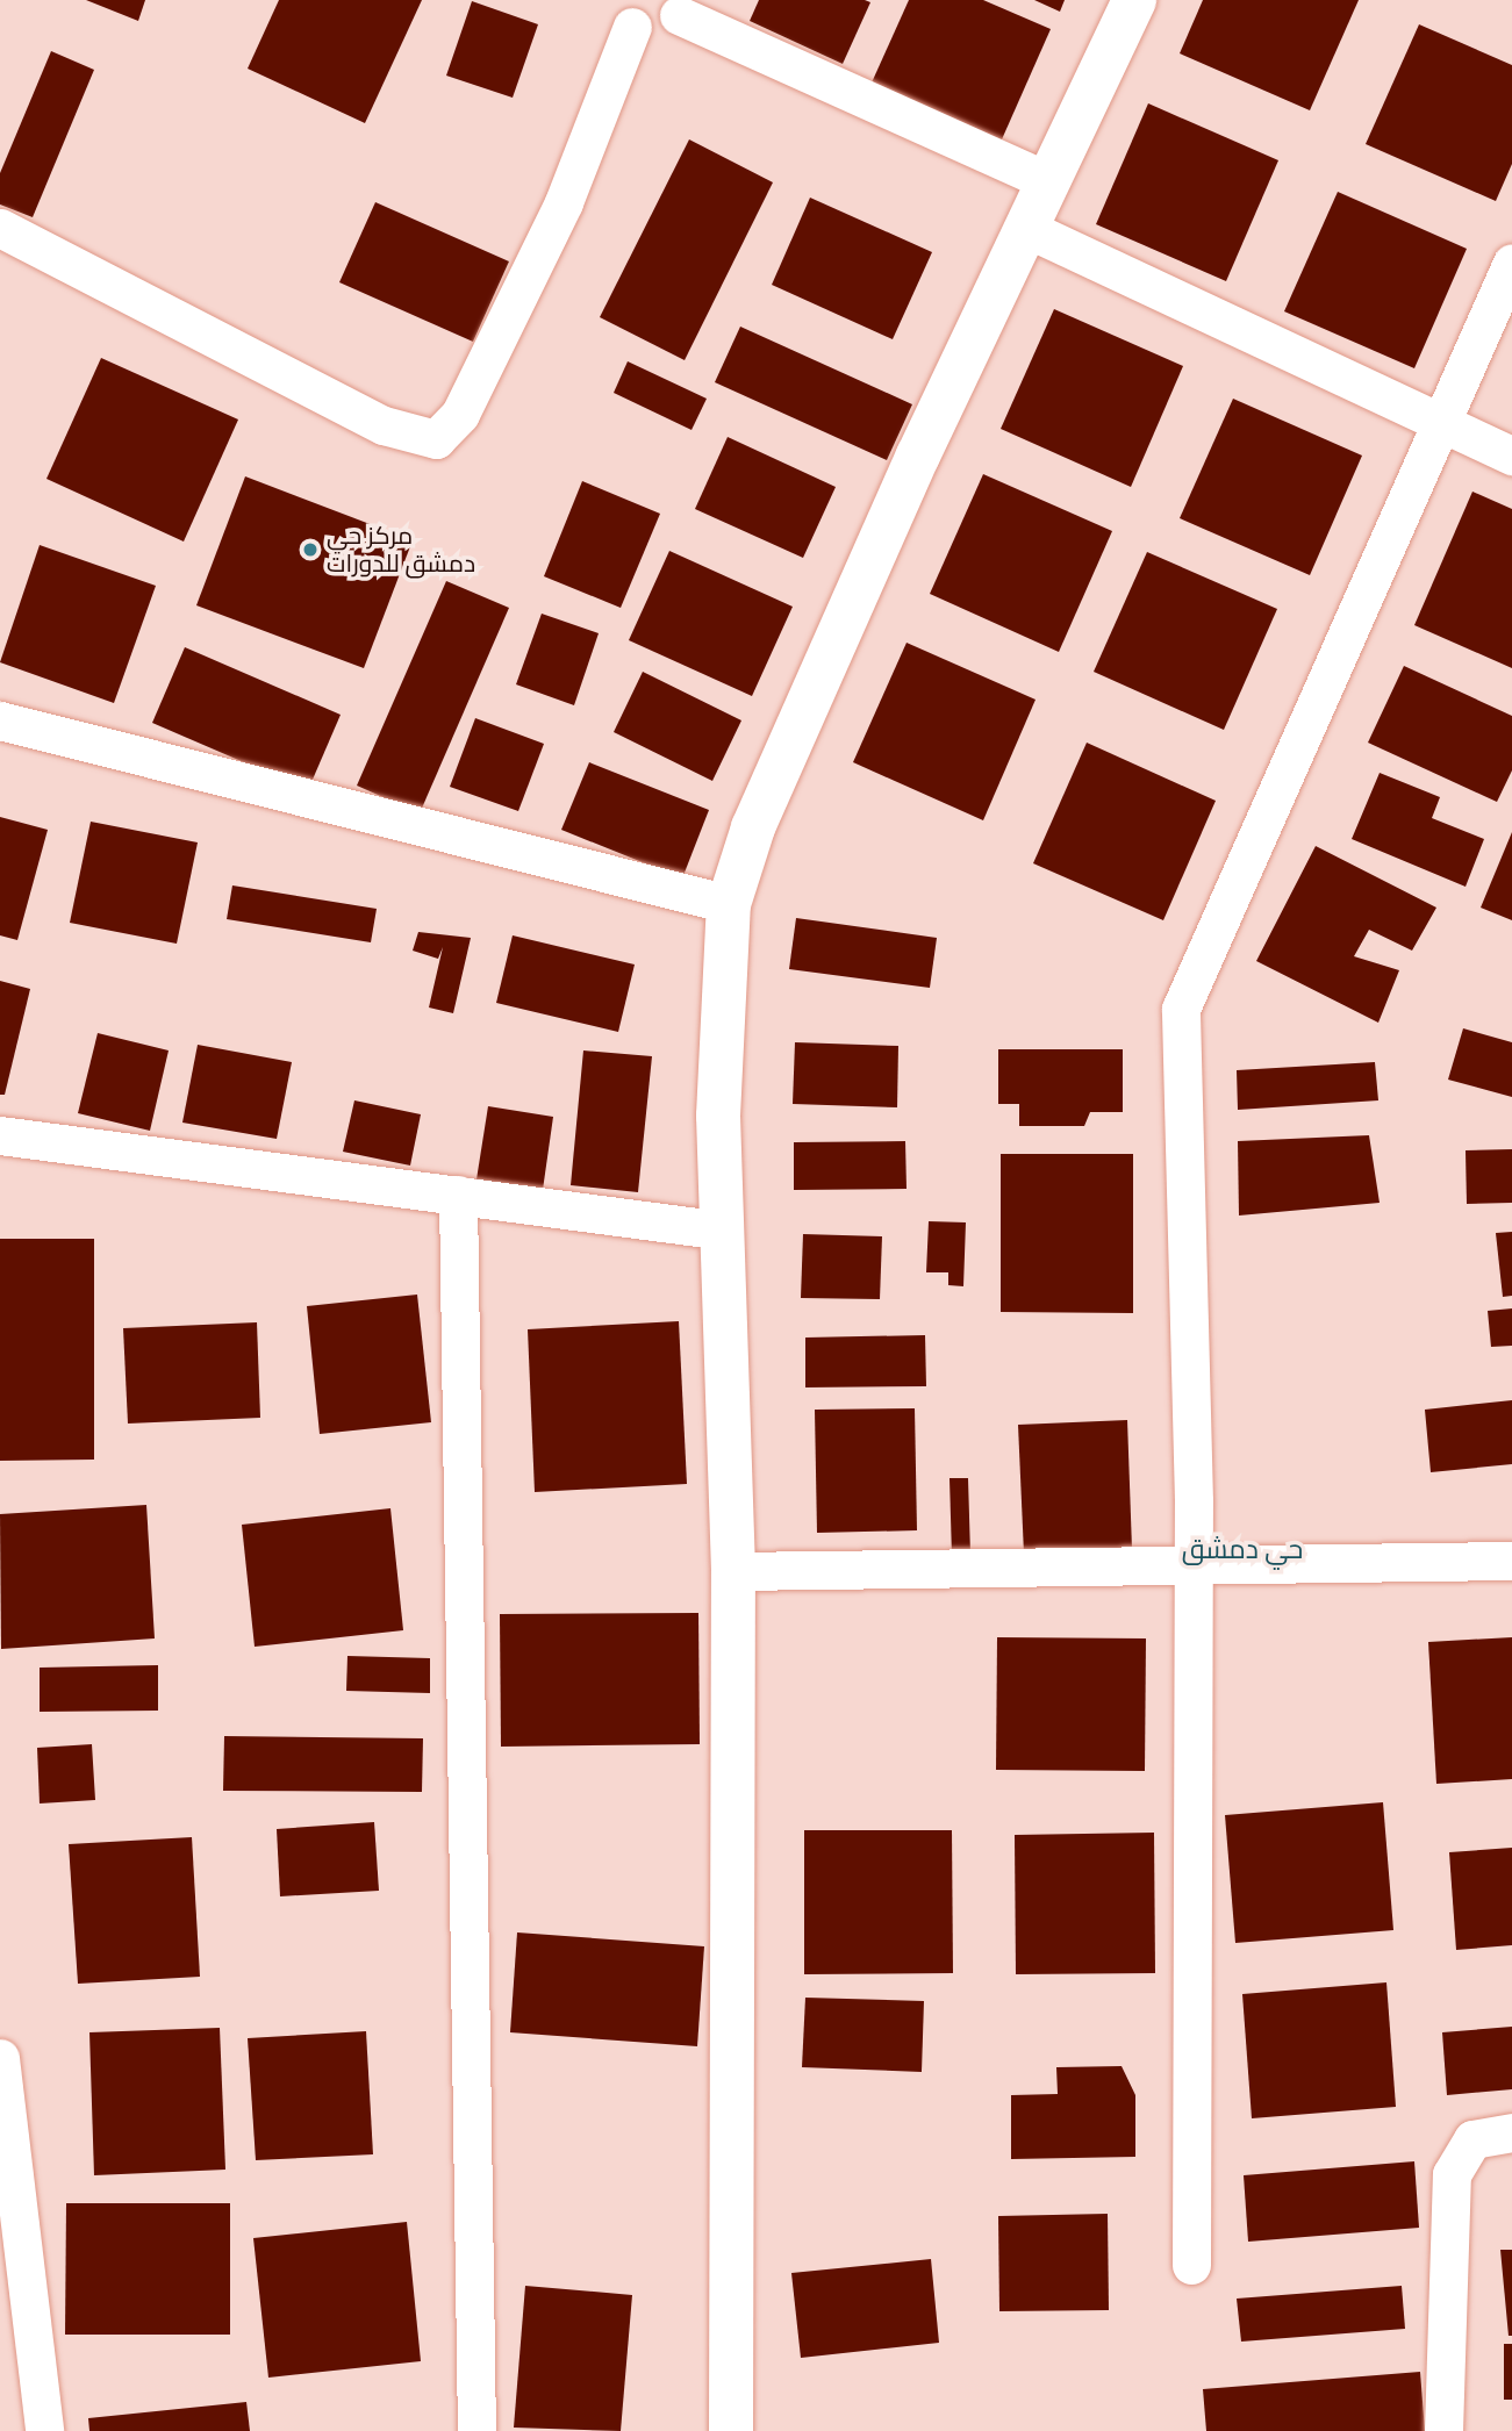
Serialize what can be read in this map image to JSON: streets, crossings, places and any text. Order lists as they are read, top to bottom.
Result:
{
  "districts": ["حي دمشق"],
  "places": ["مركز حي دمشق للدورات"]
}
